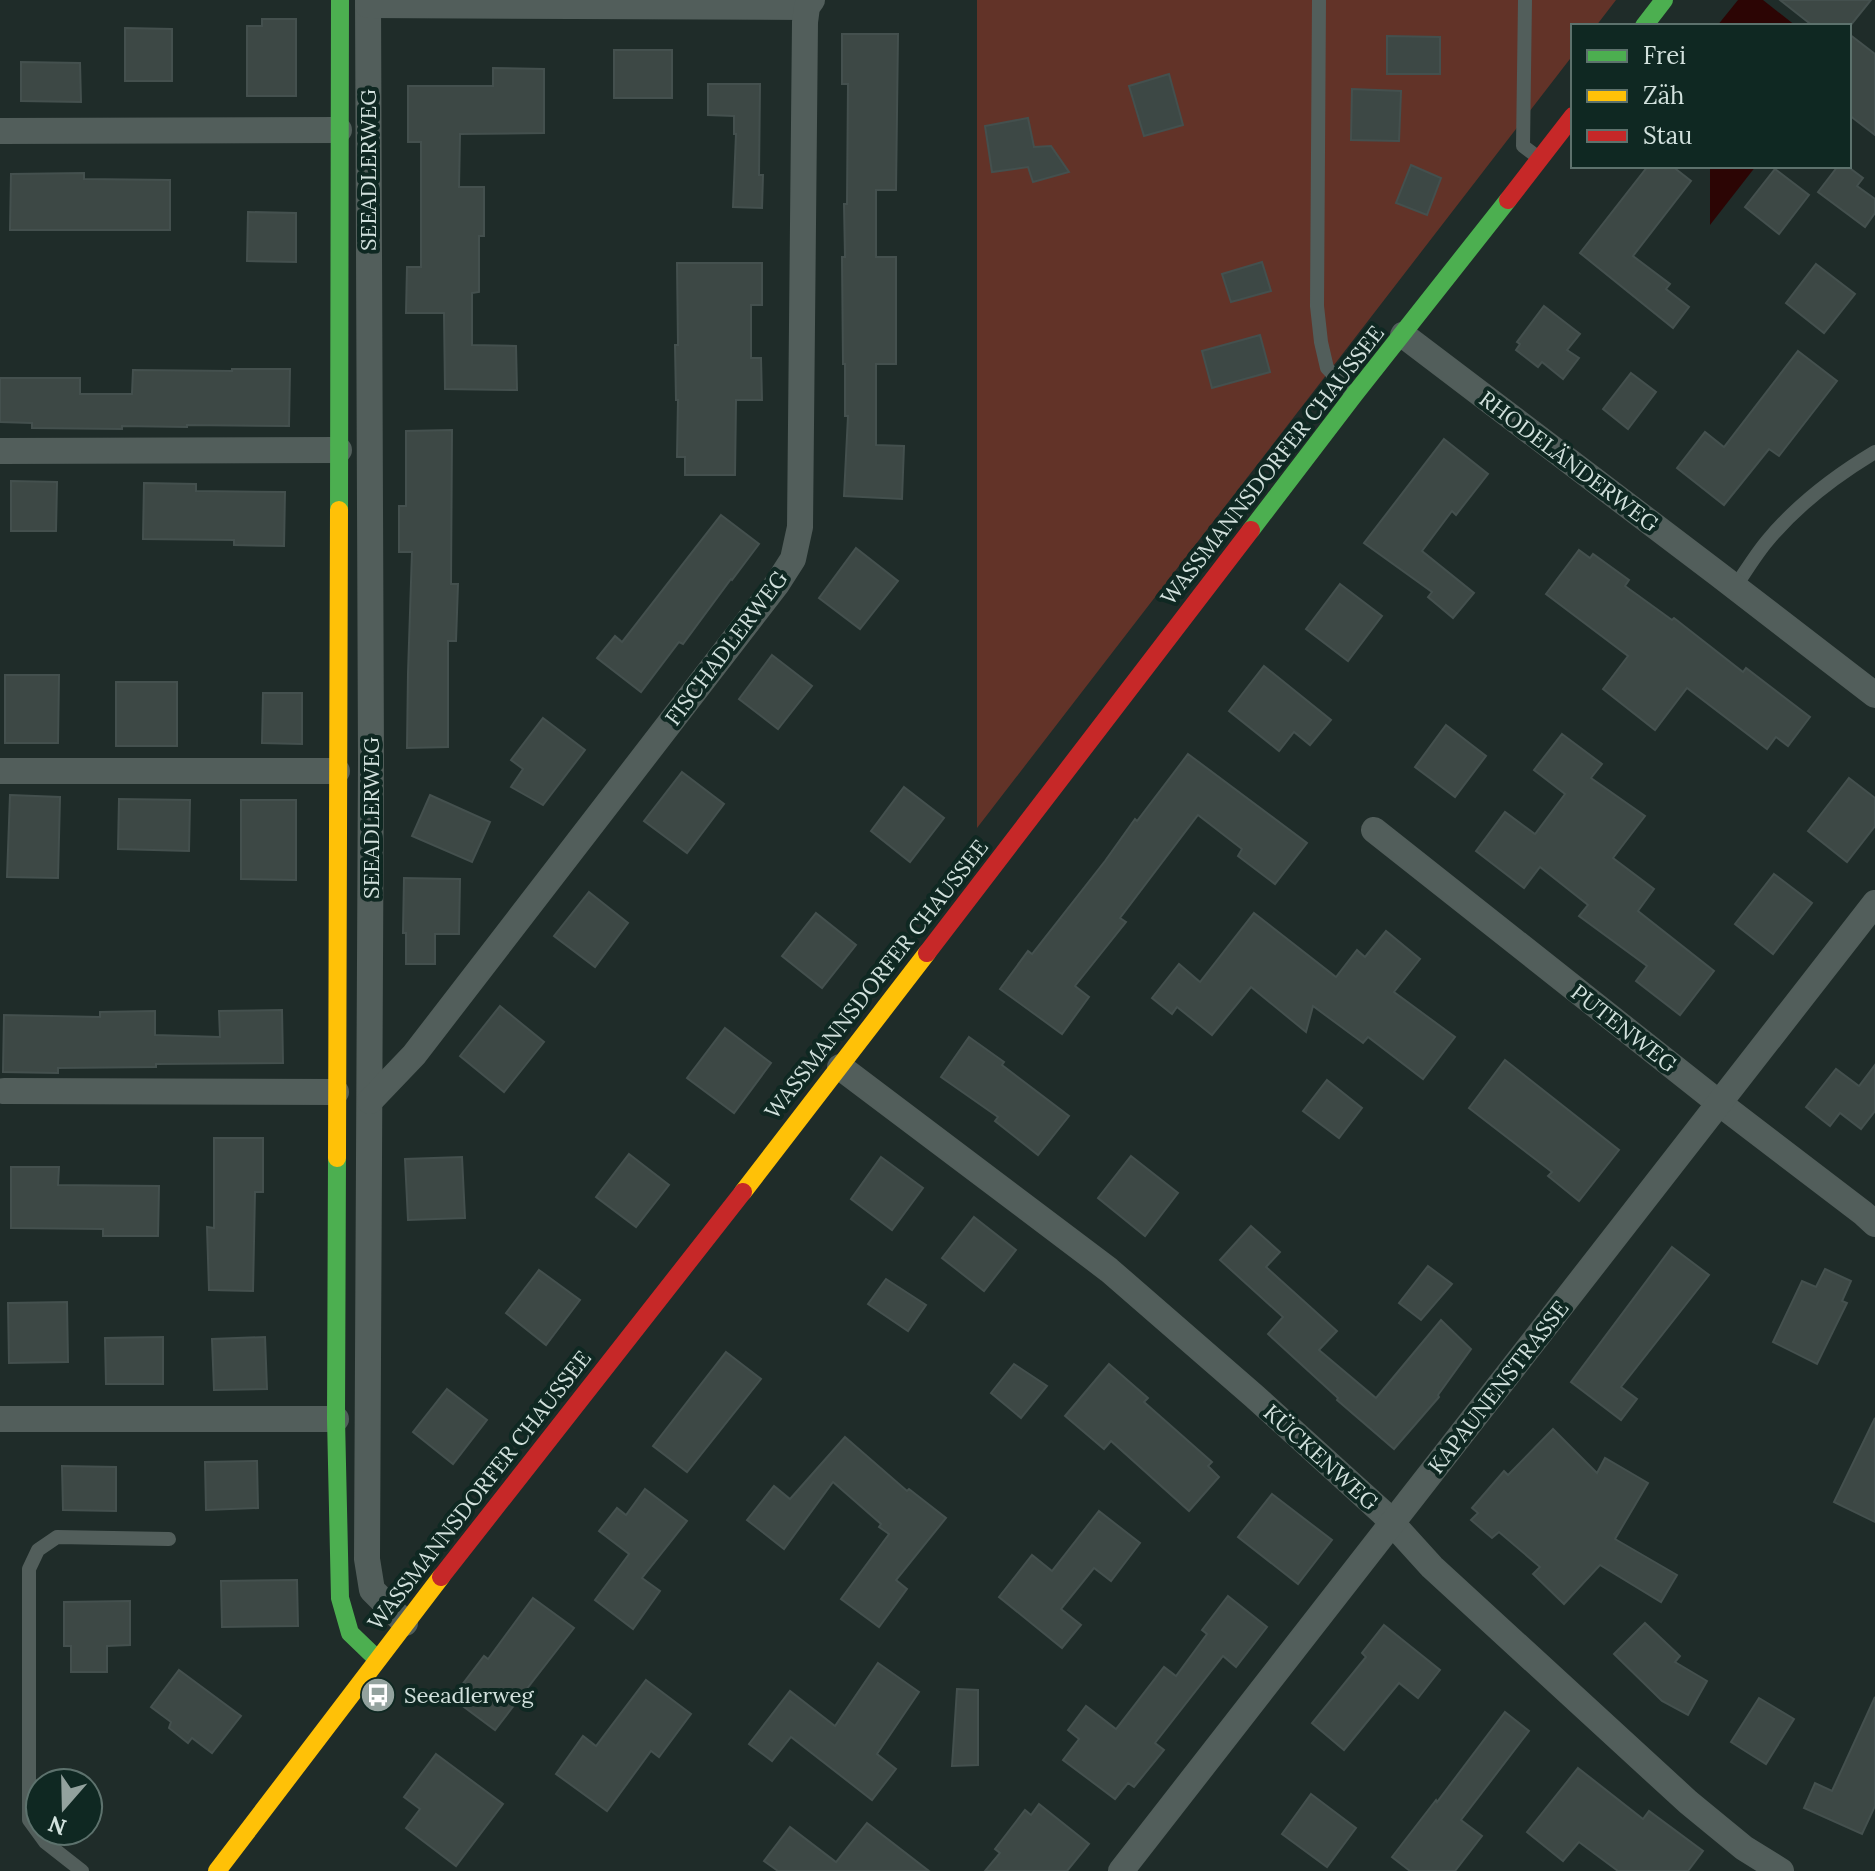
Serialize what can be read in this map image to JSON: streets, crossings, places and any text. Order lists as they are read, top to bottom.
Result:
{
  "streets": {
    "street": [
      "SEEADLERWEG",
      "RHODELÄNDERWEG",
      "WASSMANNSDORFER CHAUSSEE",
      "FISCHADLERWEG",
      "PUTENWEG",
      "KAPAUNENSTRASSE",
      "KÜCKENWEG"
    ]
  },
  "crossings": [
    ["SEEADLERWEG", "WASSMANNSDORFER CHAUSSEE"],
    ["SEEADLERWEG", "FISCHADLERWEG"],
    ["RHODELÄNDERWEG", "WASSMANNSDORFER CHAUSSEE"],
    ["WASSMANNSDORFER CHAUSSEE", "KÜCKENWEG"],
    ["PUTENWEG", "KAPAUNENSTRASSE"],
    ["KAPAUNENSTRASSE", "KÜCKENWEG"]
  ],
  "places": {
    "bus stop": ["Seeadlerweg"]
  },
  "legend": ["Frei", "Zäh", "Stau"],
  "north": "bottom"
}
